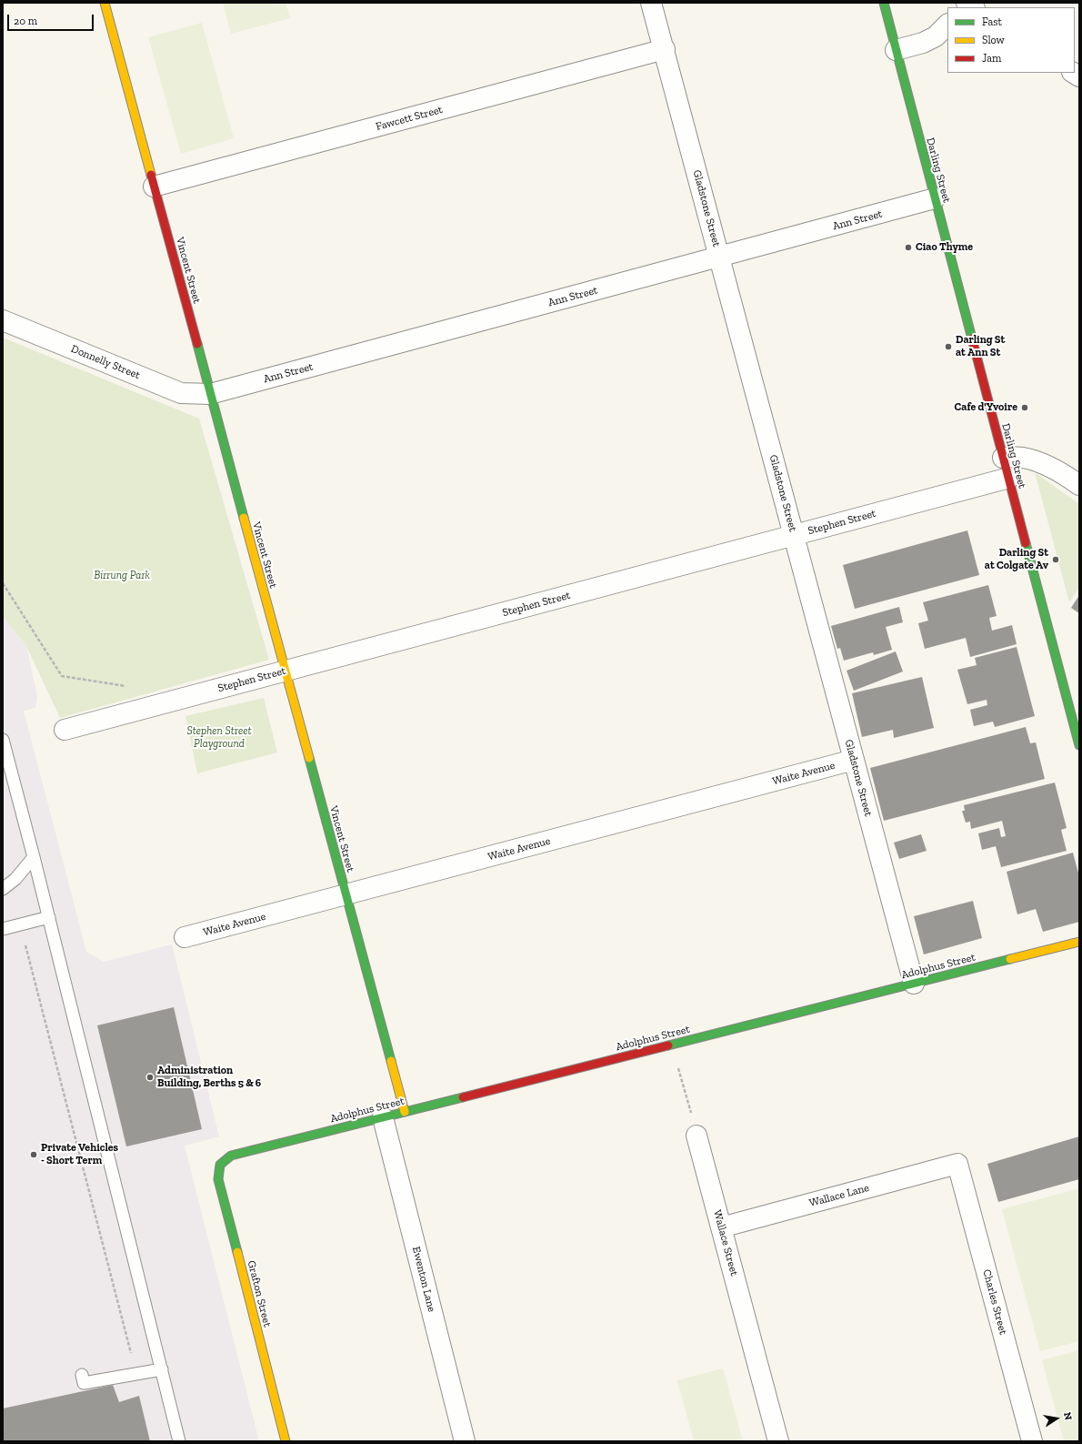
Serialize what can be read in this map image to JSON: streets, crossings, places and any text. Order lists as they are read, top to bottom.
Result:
{
  "streets": {
    "street": [
      "Fawcett Street",
      "Darling Street",
      "Gladstone Street",
      "Ann Street",
      "Vincent Street",
      "Donnelly Street",
      "Stephen Street",
      "Waite Avenue",
      "Adolphus Street",
      "Wallace Lane",
      "Wallace Street",
      "Ewenton Lane",
      "Grafton Street",
      "Charles Street"
    ]
  },
  "crossings": [
    ["Fawcett Street", "Gladstone Street"],
    ["Fawcett Street", "Vincent Street"],
    ["Darling Street", "Ann Street"],
    ["Darling Street", "Stephen Street"],
    ["Gladstone Street", "Ann Street"],
    ["Gladstone Street", "Stephen Street"],
    ["Gladstone Street", "Waite Avenue"],
    ["Gladstone Street", "Adolphus Street"],
    ["Ann Street", "Vincent Street"],
    ["Ann Street", "Donnelly Street"],
    ["Vincent Street", "Donnelly Street"],
    ["Vincent Street", "Stephen Street"],
    ["Vincent Street", "Waite Avenue"],
    ["Vincent Street", "Adolphus Street"],
    ["Adolphus Street", "Ewenton Lane"],
    ["Adolphus Street", "Grafton Street"],
    ["Wallace Lane", "Wallace Street"],
    ["Wallace Lane", "Charles Street"]
  ],
  "parks": ["Birrung Park", "Stephen Street Playground"],
  "places": [
    "Ciao Thyme",
    "Darling St at Ann St",
    "Cafe d'Yvoire",
    "Darling St at Colgate Av",
    "Administration Building, Berths 5 & 6",
    "Private Vehicles - Short Term"
  ],
  "legend": ["Fast", "Slow", "Jam"],
  "scale_bar": "20 m",
  "north": "right"
}
